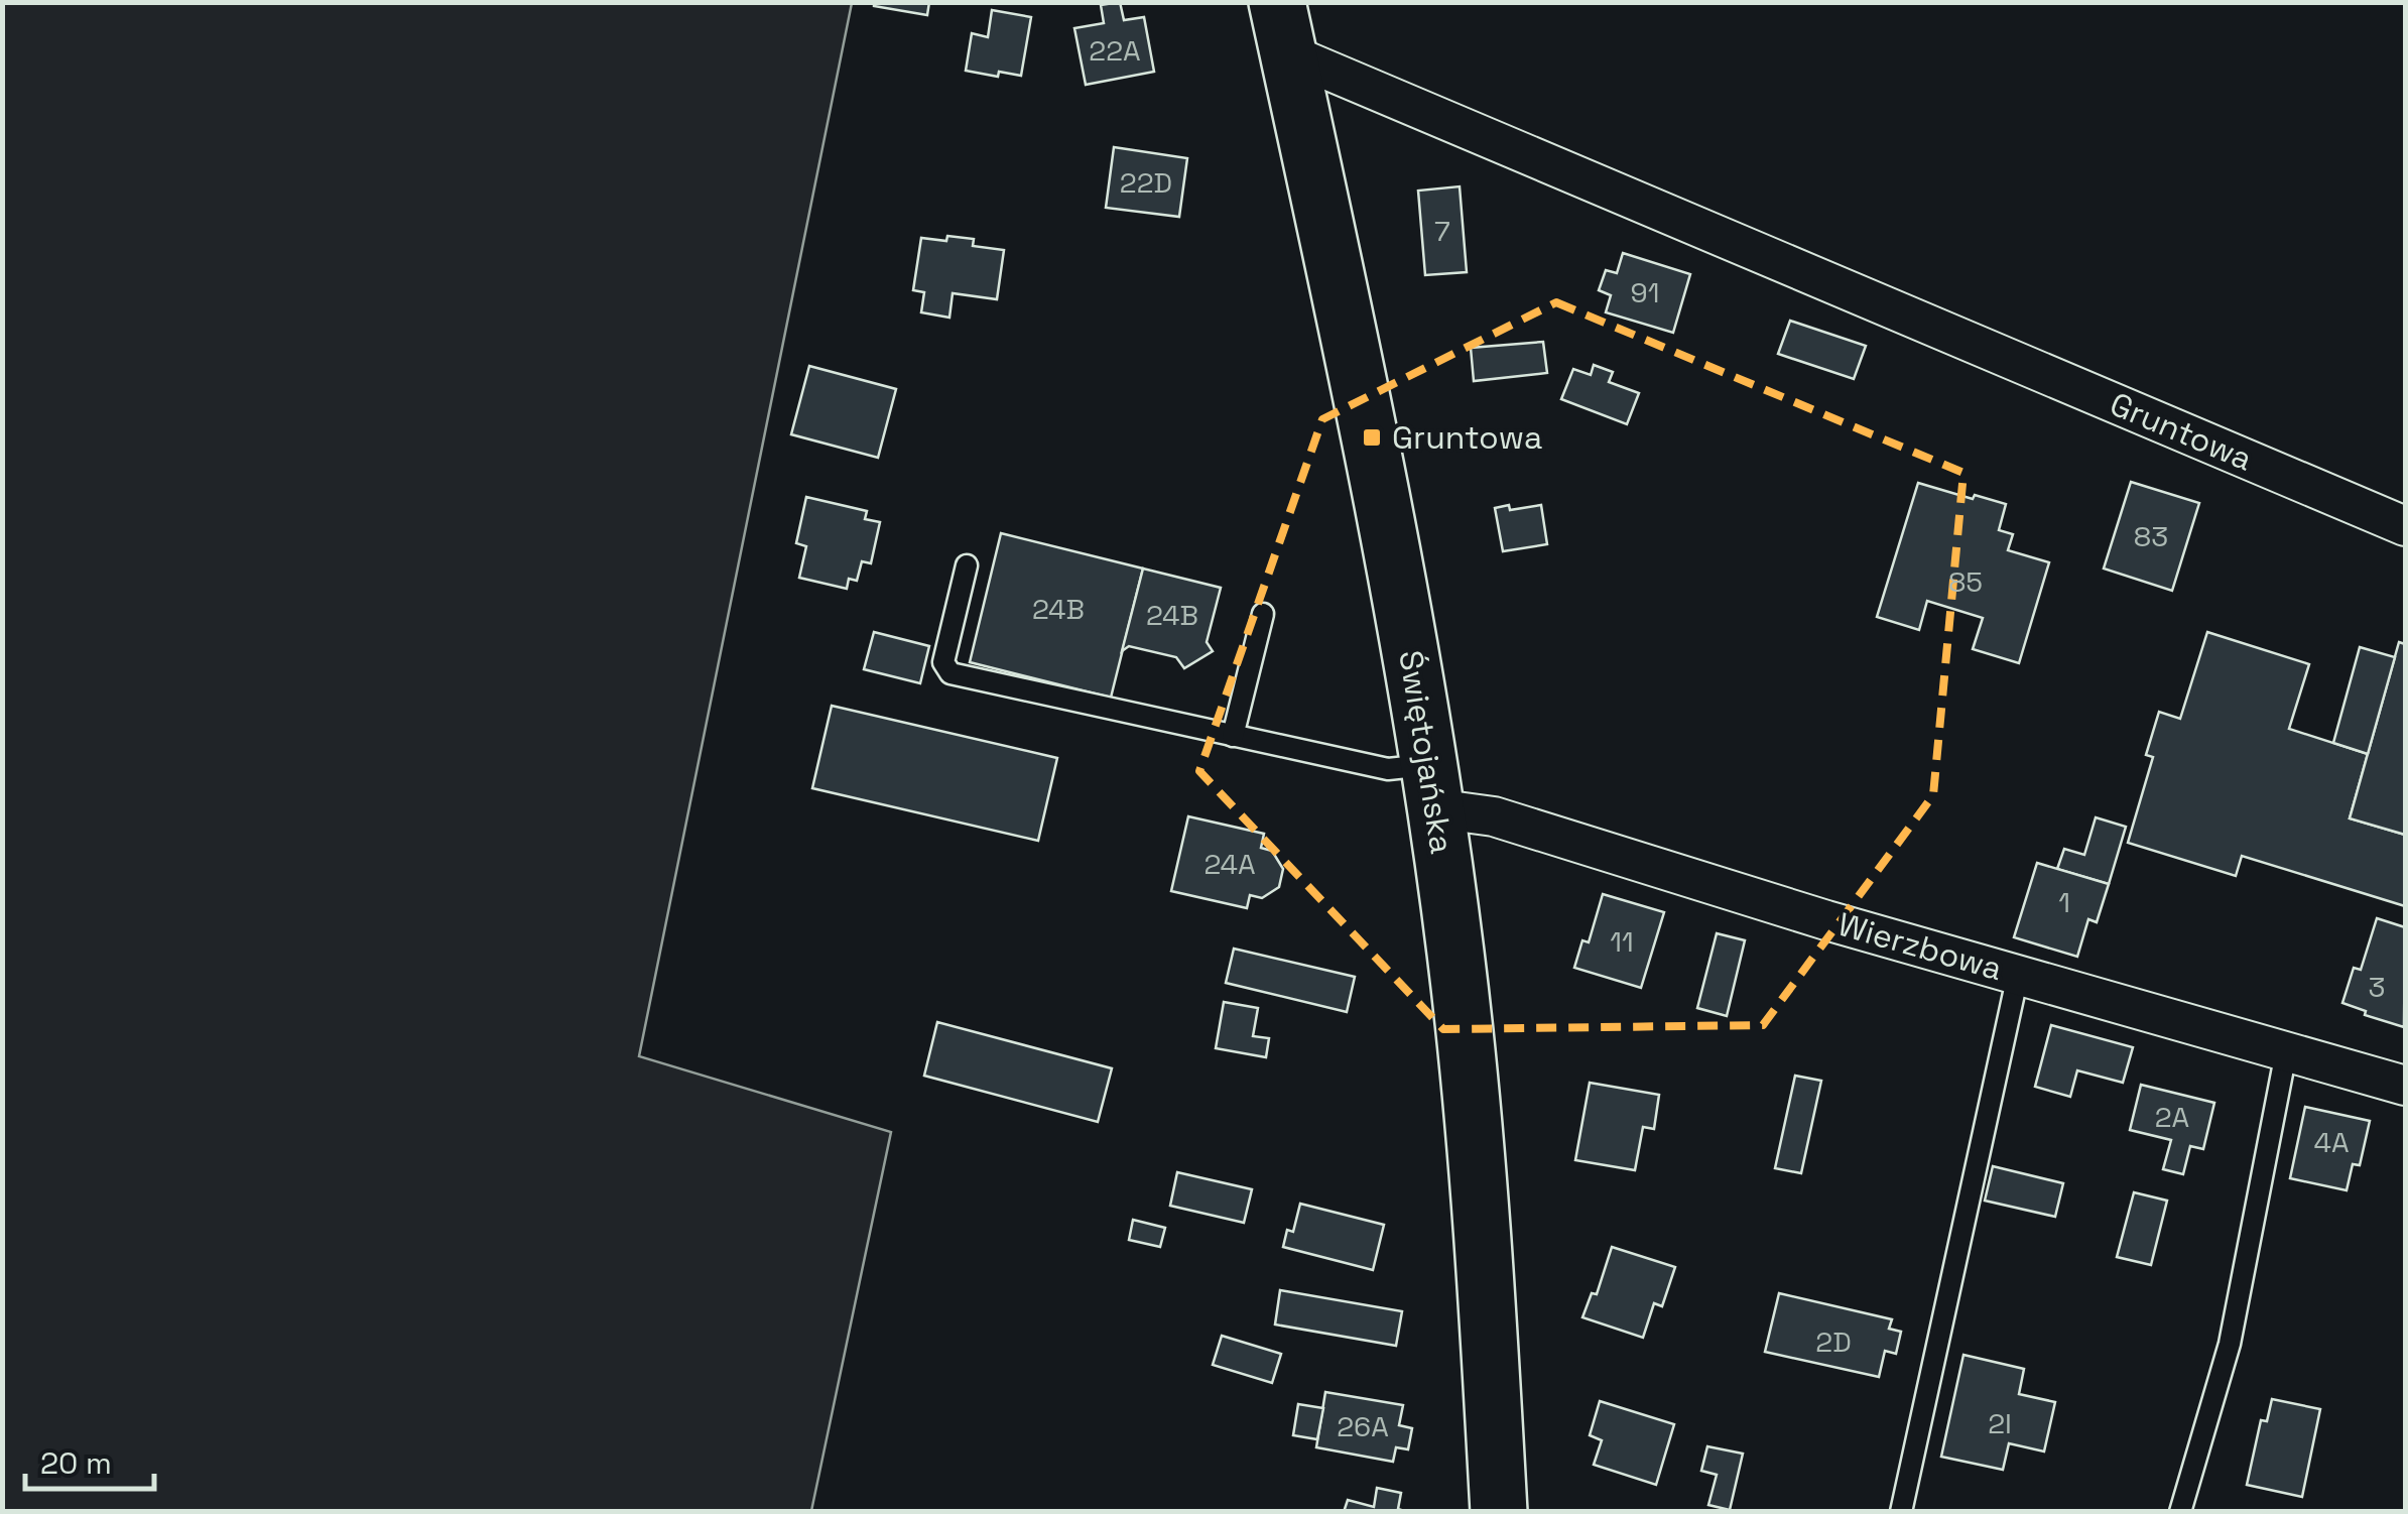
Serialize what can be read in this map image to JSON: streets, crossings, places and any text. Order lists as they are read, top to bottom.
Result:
{
  "streets": {
    "street": ["Gruntowa", "Świętojańska", "Wierzbowa"]
  },
  "crossings": [
    ["Gruntowa", "Świętojańska"],
    ["Świętojańska", "Wierzbowa"]
  ],
  "places": {
    "transit": ["Gruntowa"]
  },
  "house_numbers": [
    "22A",
    "22D",
    "7",
    "91",
    "83",
    "85",
    "24B",
    "24B",
    "24A",
    "1",
    "11",
    "3",
    "2A",
    "4A",
    "2D",
    "2I",
    "26A"
  ],
  "scale_bar": "20 m"
}
